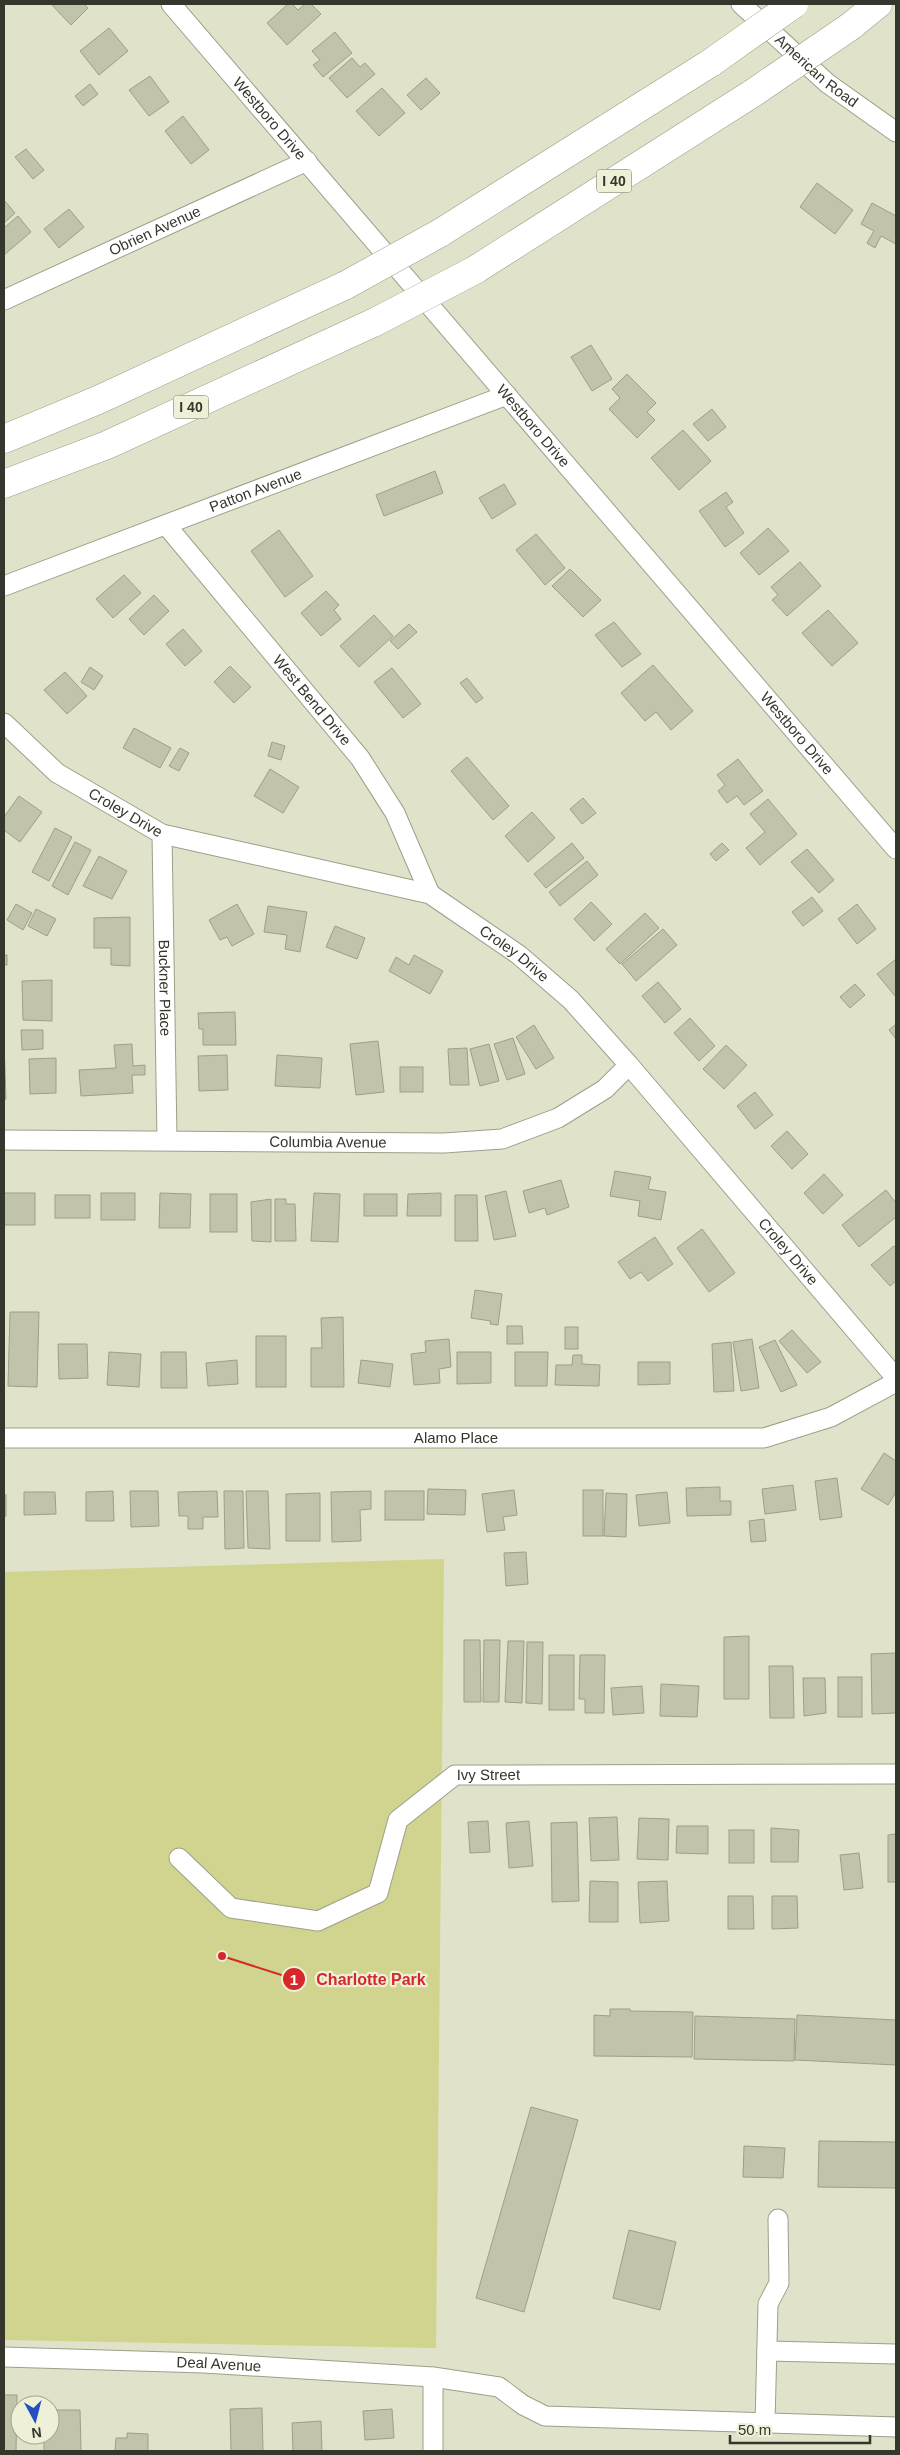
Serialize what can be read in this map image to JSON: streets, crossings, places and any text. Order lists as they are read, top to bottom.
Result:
{
  "streets": {
    "highway": ["I 40"],
    "street": [
      "American Road",
      "Westboro Drive",
      "Obrien Avenue",
      "Patton Avenue",
      "West Bend Drive",
      "Croley Drive",
      "Buckner Place",
      "Columbia Avenue",
      "Alamo Place",
      "Ivy Street",
      "Deal Avenue"
    ]
  },
  "crossings": [
    ["Westboro Drive", "Obrien Avenue"],
    ["Westboro Drive", "Patton Avenue"],
    ["Patton Avenue", "West Bend Drive"],
    ["West Bend Drive", "Croley Drive"],
    ["Croley Drive", "Buckner Place"],
    ["Croley Drive", "Columbia Avenue"],
    ["Buckner Place", "Columbia Avenue"]
  ],
  "places": ["Charlotte Park"],
  "scale_bar": "50 m",
  "north": "bottom"
}
